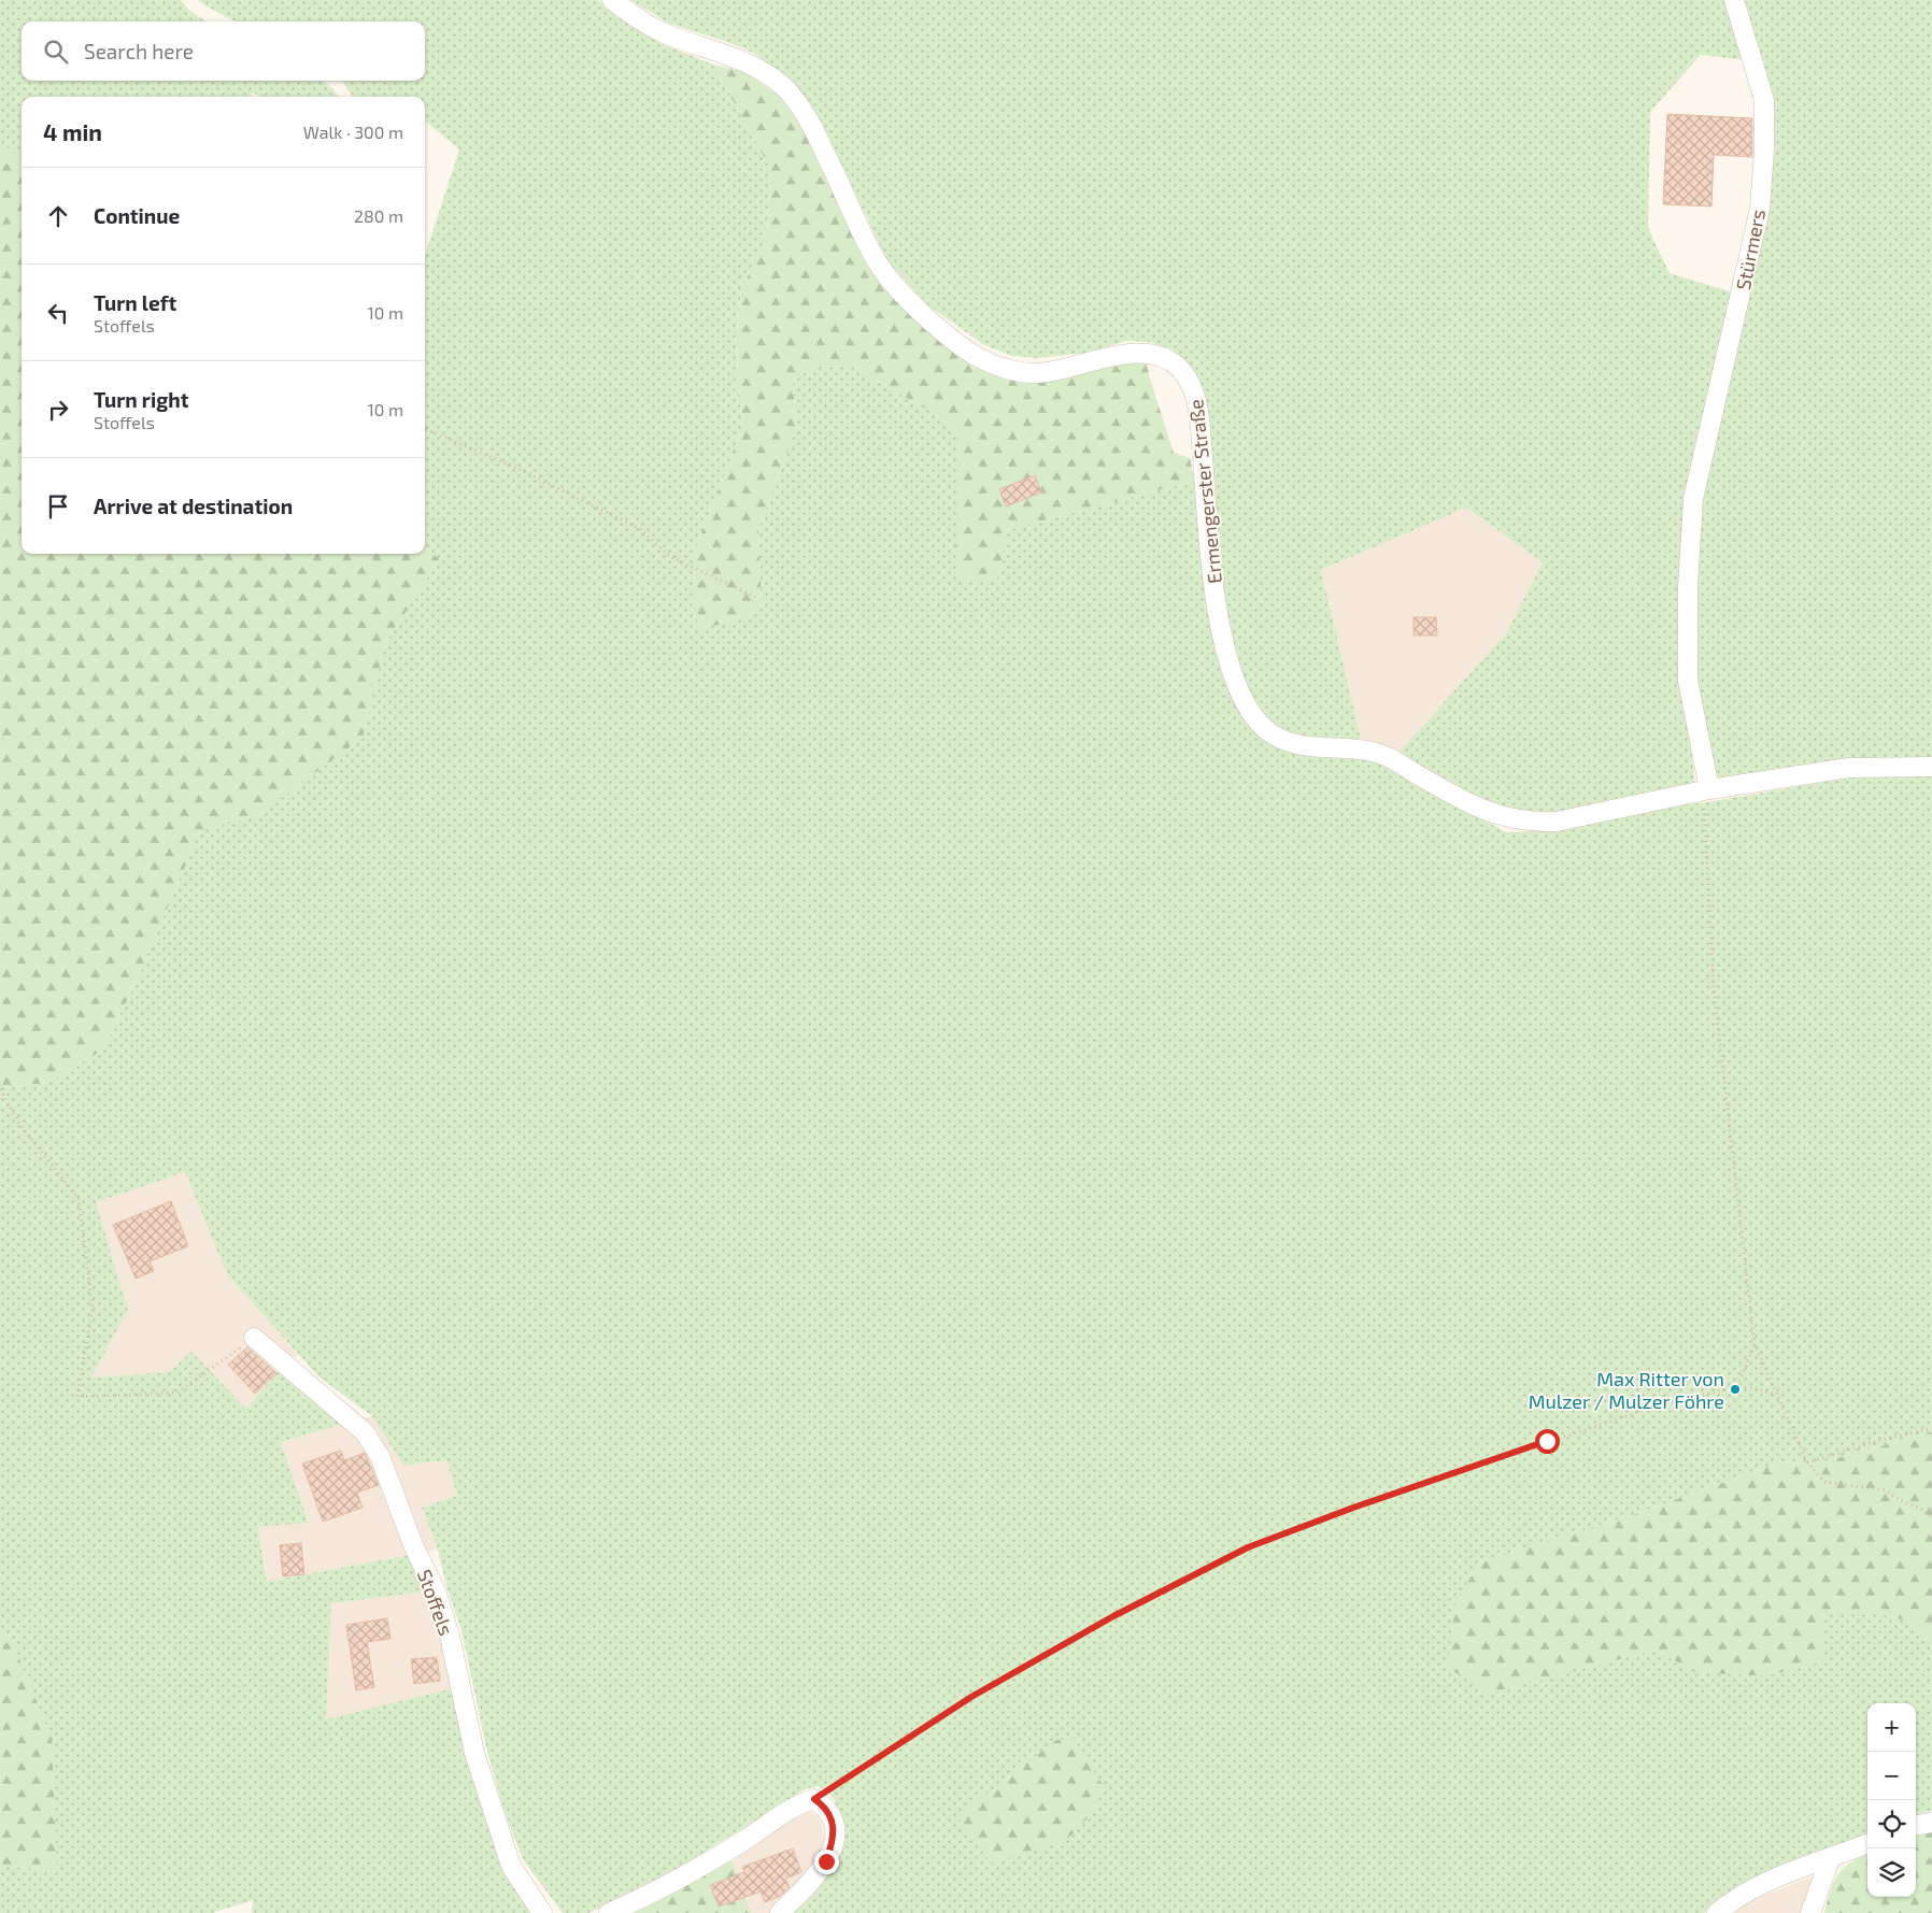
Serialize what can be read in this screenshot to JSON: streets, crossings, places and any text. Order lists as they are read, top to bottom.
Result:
{
  "streets": {
    "street": ["Stürmers", "Ermengerster Straße", "Stoffels"]
  },
  "crossings": [
    ["Stürmers", "Ermengerster Straße"]
  ],
  "places": ["Max Ritter von Mulzer / Mulzer Föhre"],
  "page": {
    "search": "Search here",
    "heading": ["4 min", "Walk · 300 m"],
    "list": [
      ["Continue", "280 m"],
      ["Turn left", "Stoffels", "10 m"],
      ["Turn right", "Stoffels", "10 m"],
      "Arrive at destination"
    ],
    "map_buttons": ["+", "−"]
  }
}
